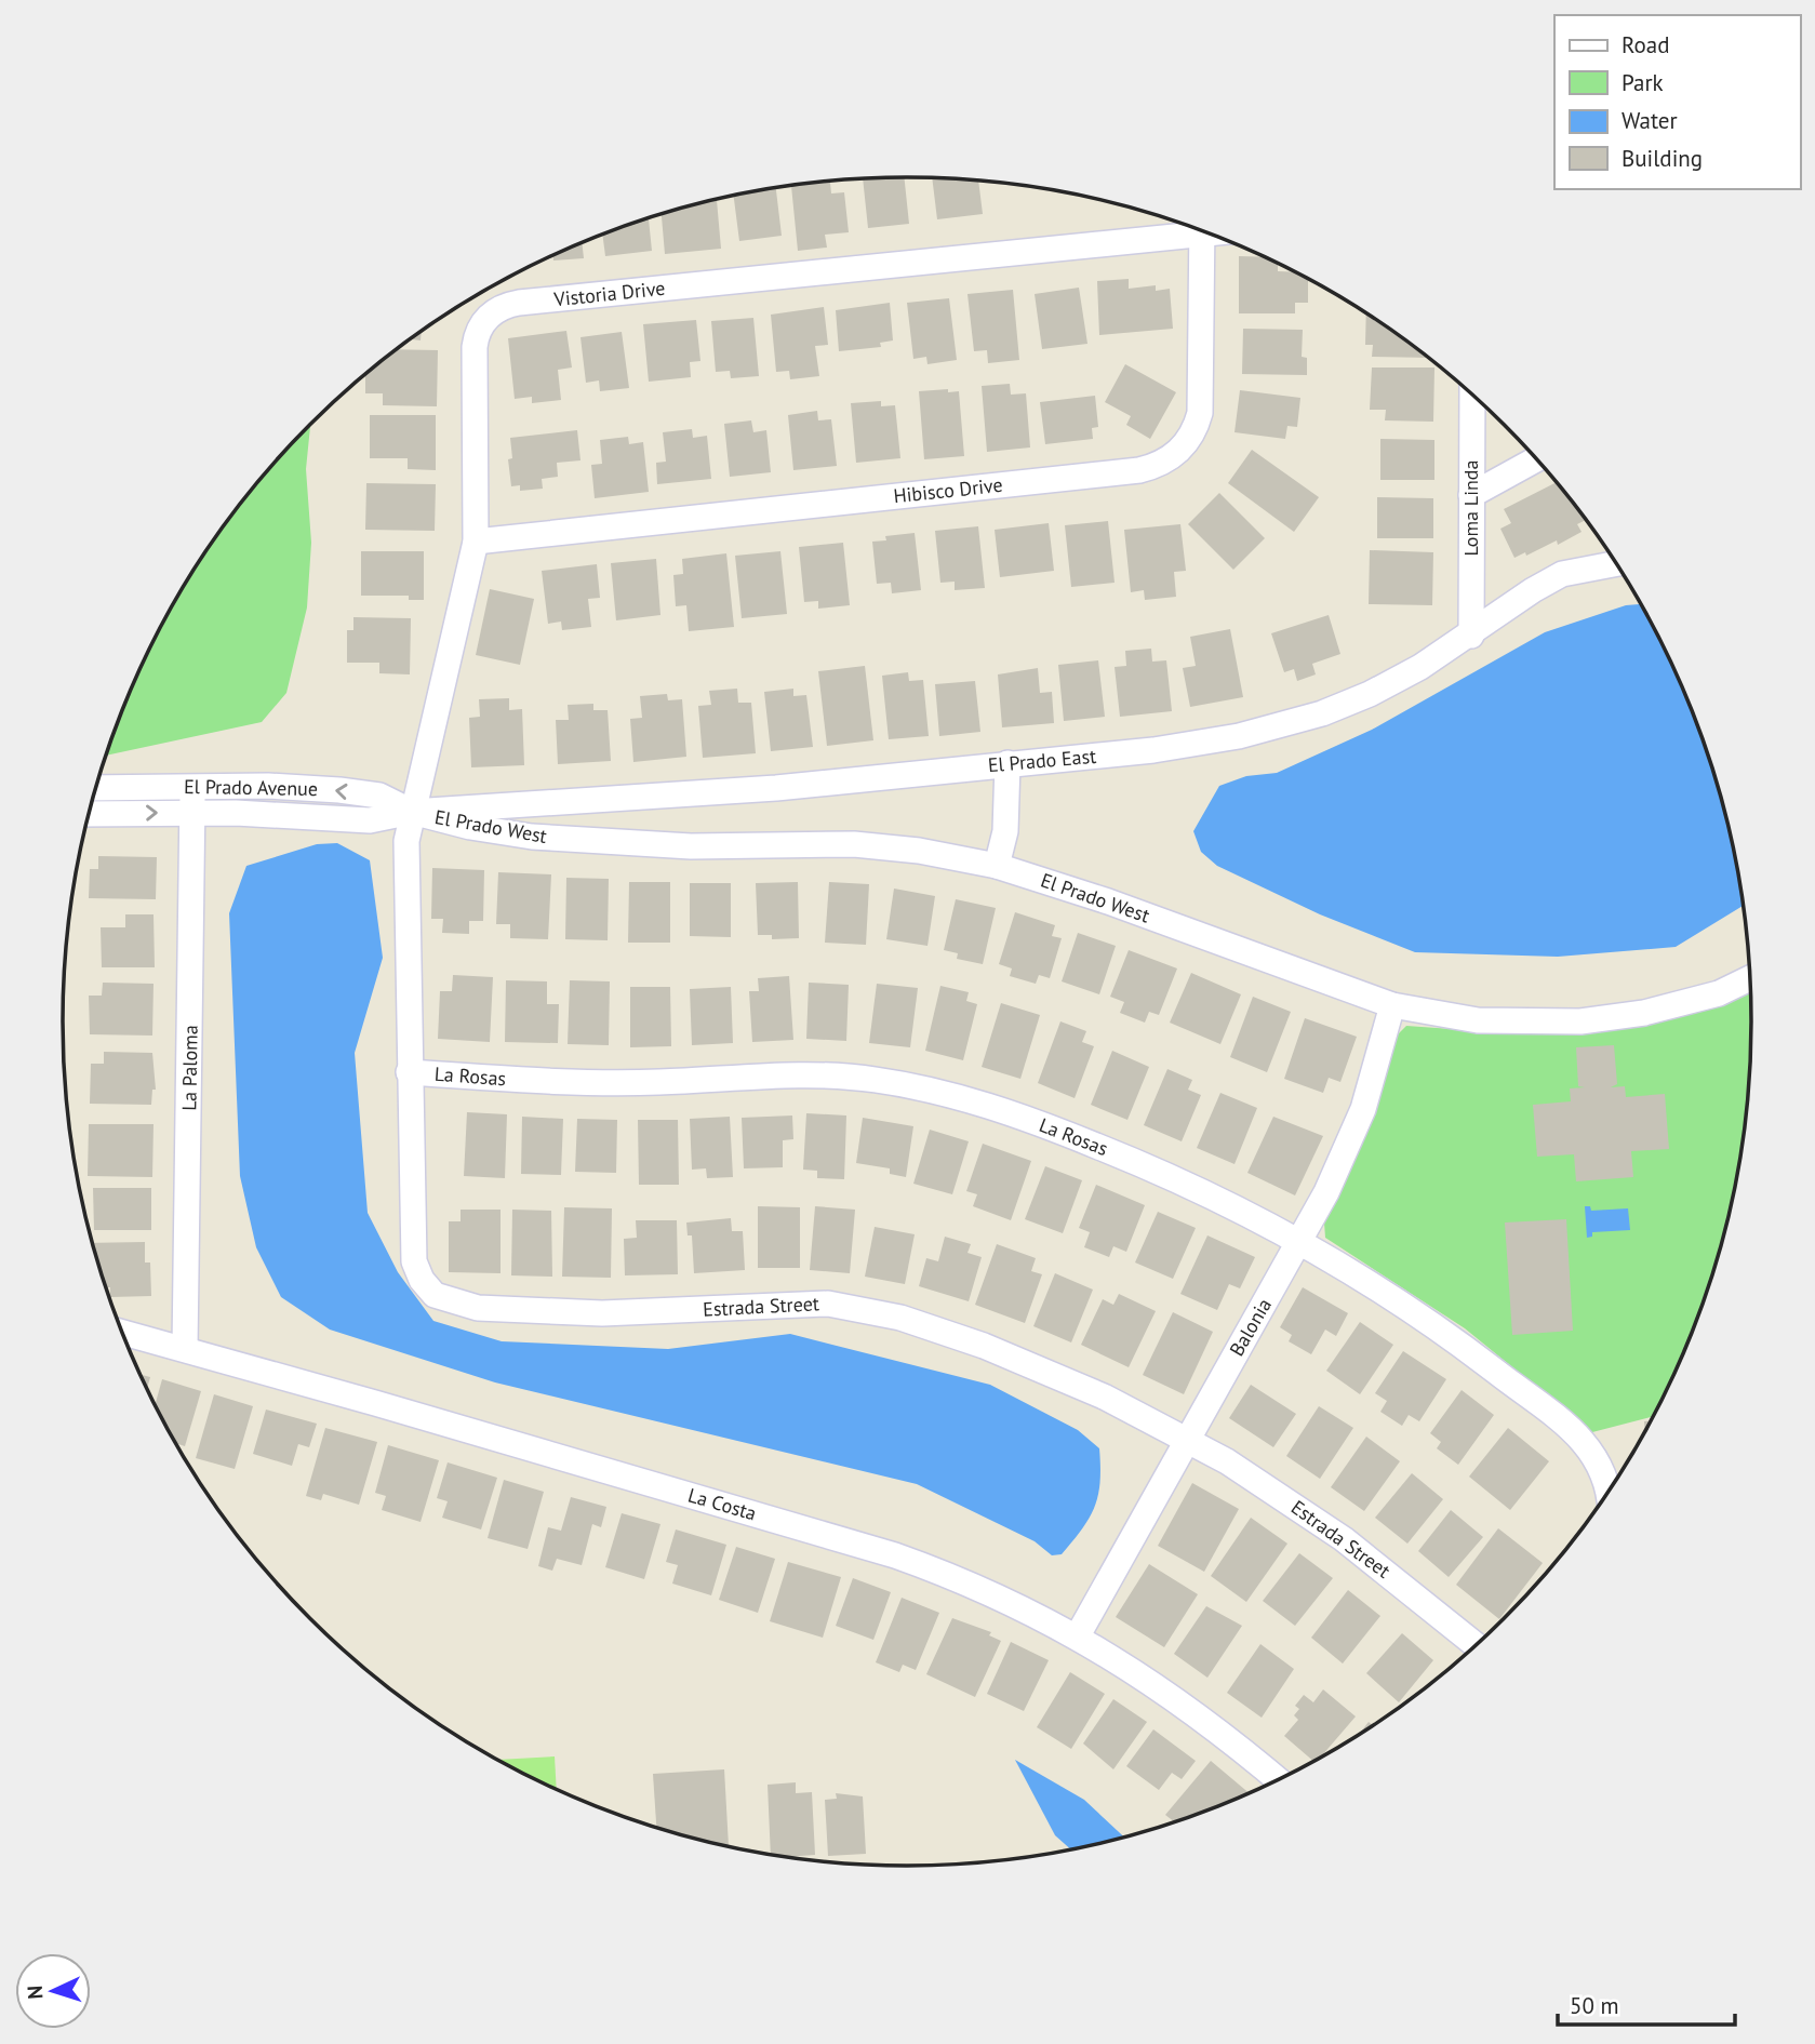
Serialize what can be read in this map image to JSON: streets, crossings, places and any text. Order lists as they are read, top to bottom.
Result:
{
  "streets": {
    "street": [
      "Vistoria Drive",
      "Hibisco Drive",
      "Loma Linda",
      "El Prado East",
      "El Prado Avenue",
      "El Prado West",
      "La Paloma",
      "La Rosas",
      "Estrada Street",
      "Balonia",
      "La Costa"
    ]
  },
  "crossings": [
    ["Vistoria Drive", "Hibisco Drive"],
    ["Vistoria Drive", "El Prado East"],
    ["Vistoria Drive", "El Prado Avenue"],
    ["Vistoria Drive", "El Prado West"],
    ["Vistoria Drive", "Estrada Street"],
    ["Loma Linda", "El Prado East"],
    ["El Prado East", "El Prado Avenue"],
    ["El Prado East", "El Prado West"],
    ["El Prado East", "La Paloma"],
    ["El Prado East", "Estrada Street"],
    ["El Prado Avenue", "El Prado West"],
    ["El Prado Avenue", "La Paloma"],
    ["El Prado Avenue", "Estrada Street"],
    ["El Prado West", "Estrada Street"],
    ["El Prado West", "Balonia"],
    ["La Paloma", "La Costa"],
    ["La Rosas", "Estrada Street"],
    ["La Rosas", "Balonia"],
    ["Estrada Street", "Balonia"],
    ["Balonia", "La Costa"]
  ],
  "one_way": ["El Prado Avenue"],
  "legend": [
    "Road",
    "Park",
    "Water",
    "Building"
  ],
  "scale_bar": "50 m",
  "north": "left"
}
